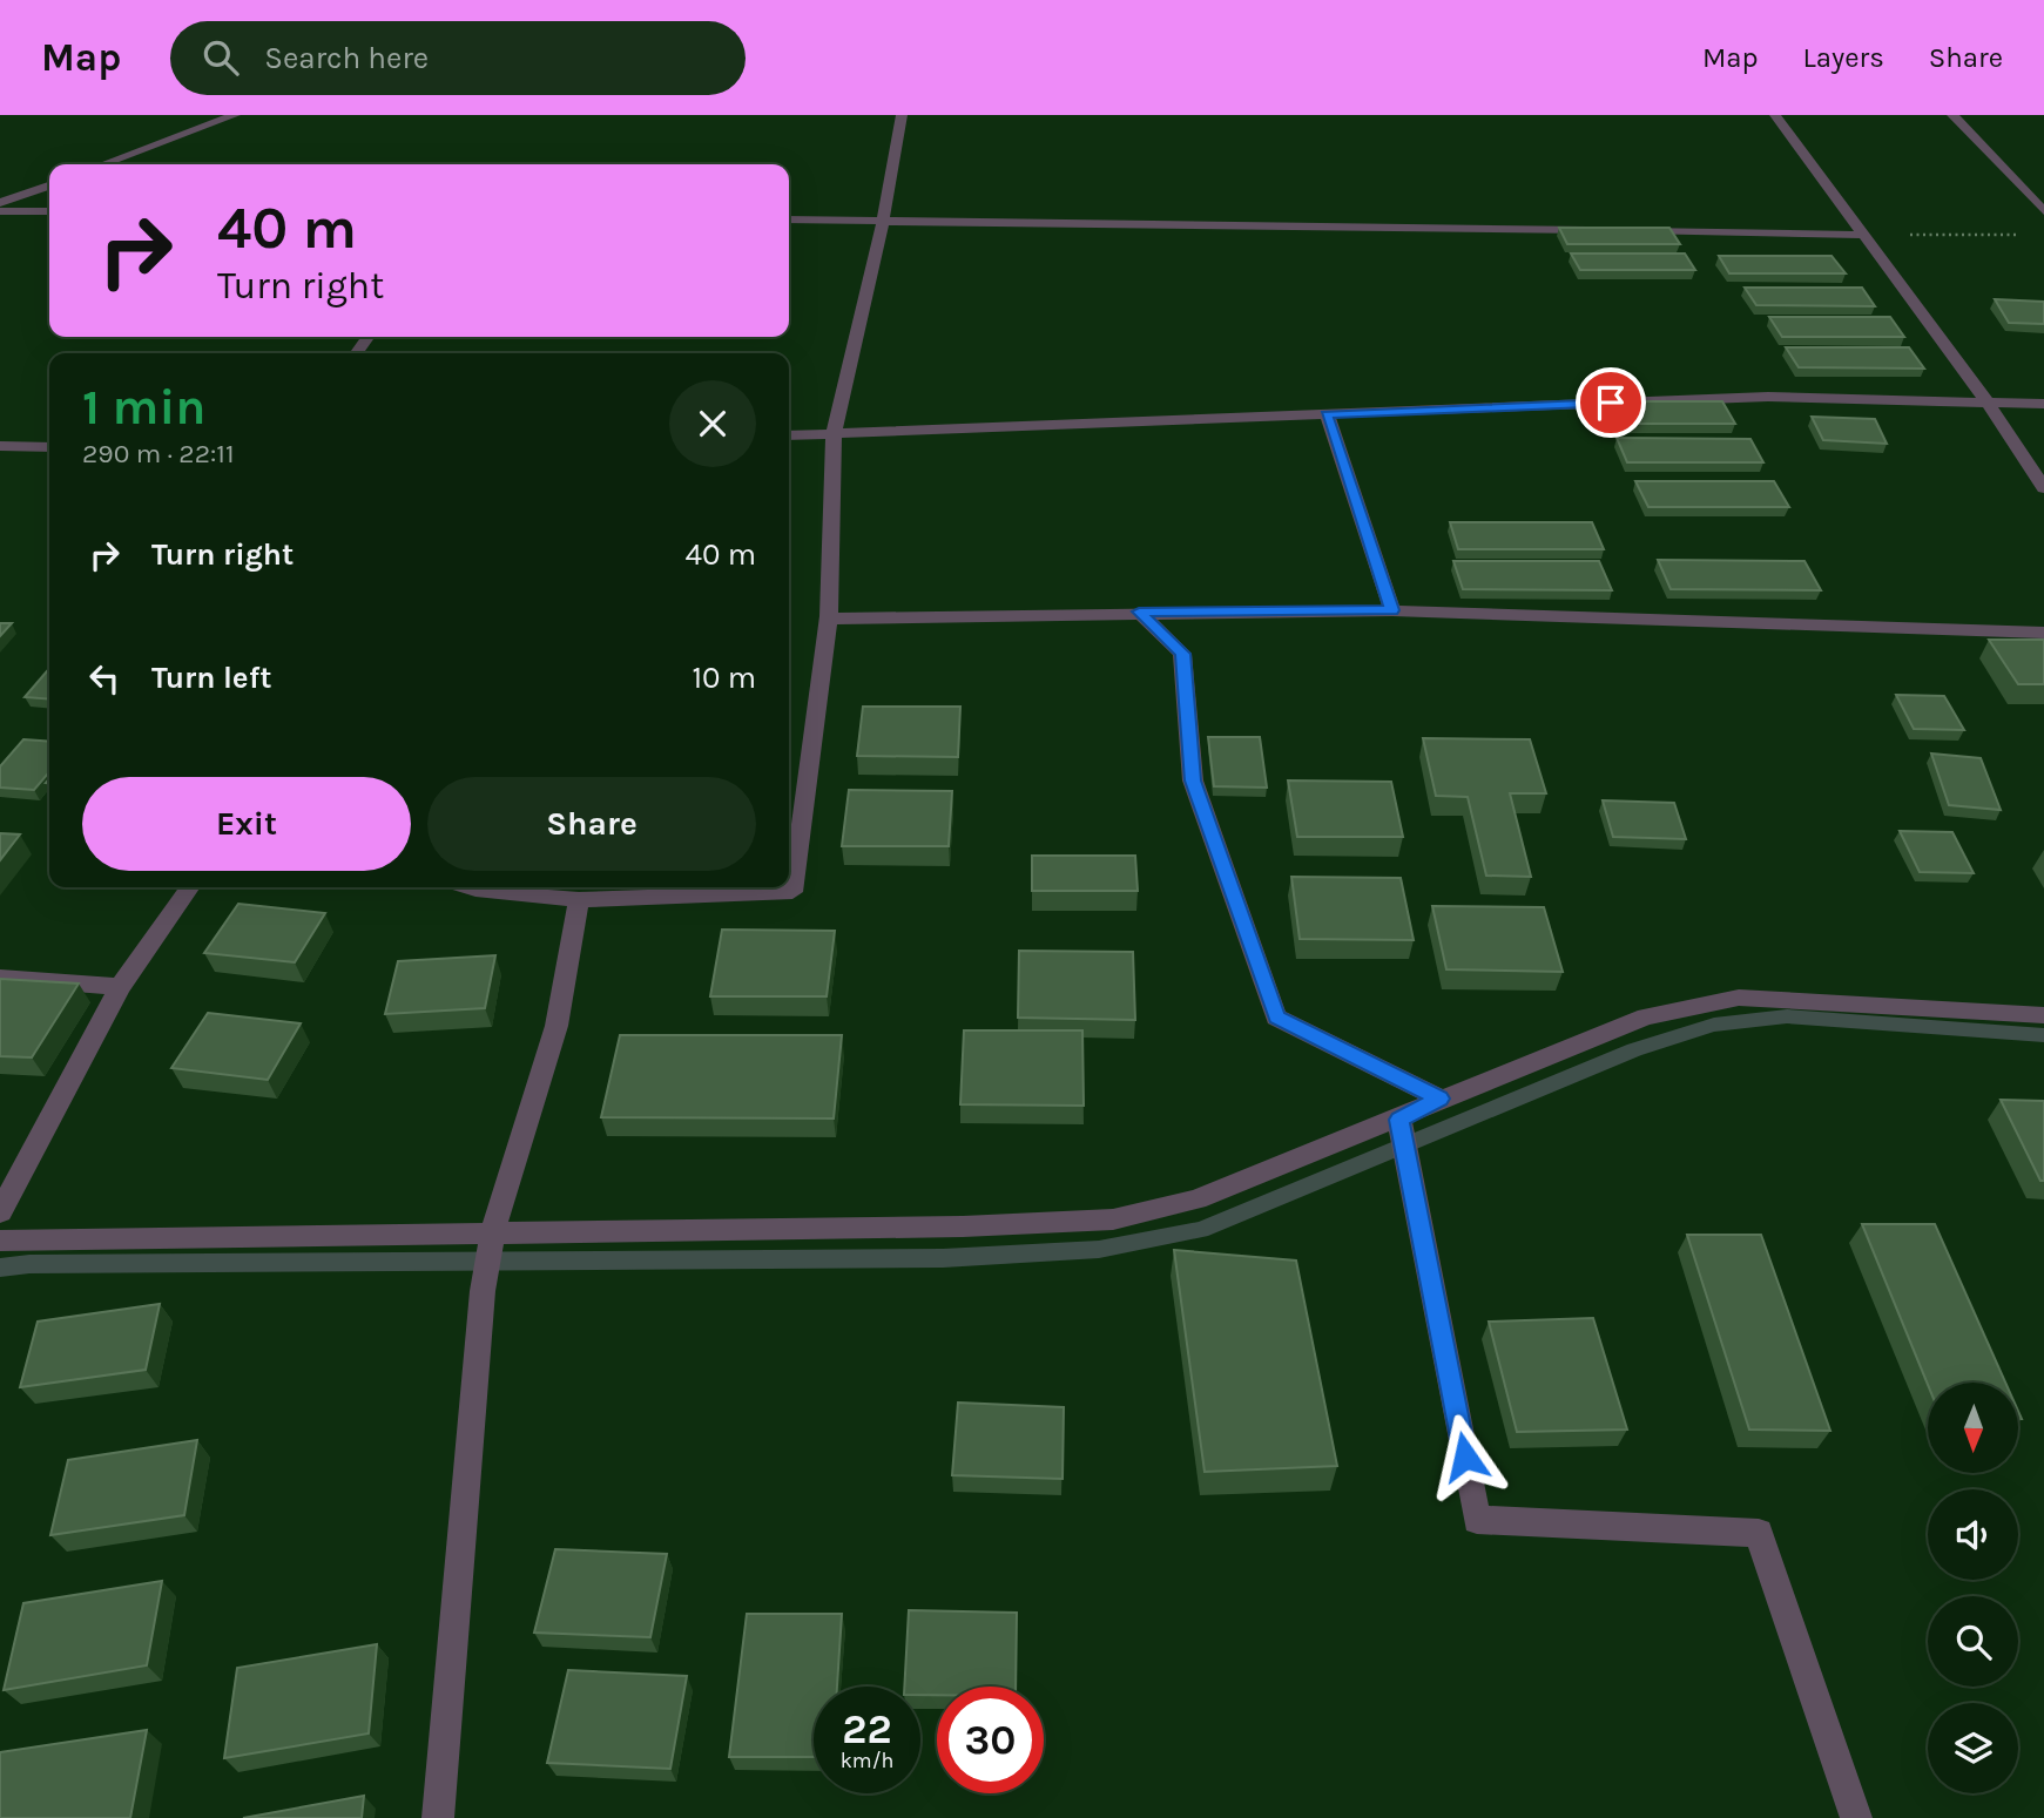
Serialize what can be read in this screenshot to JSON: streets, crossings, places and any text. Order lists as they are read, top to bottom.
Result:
{
  "north": "bottom",
  "page": {
    "header": "Map",
    "search": "Search here",
    "nav": ["Map", "Layers", "Share"],
    "turn": ["40 m", "Turn right"],
    "heading": ["1 min", "290 m · 22:11"],
    "list": [
      {
        "name": "Turn right",
        "value": "40 m"
      },
      {
        "name": "Turn left",
        "value": "10 m"
      }
    ],
    "buttons": ["Exit", "Share"],
    "speed": "22 km/h",
    "limit": "30"
  }
}
